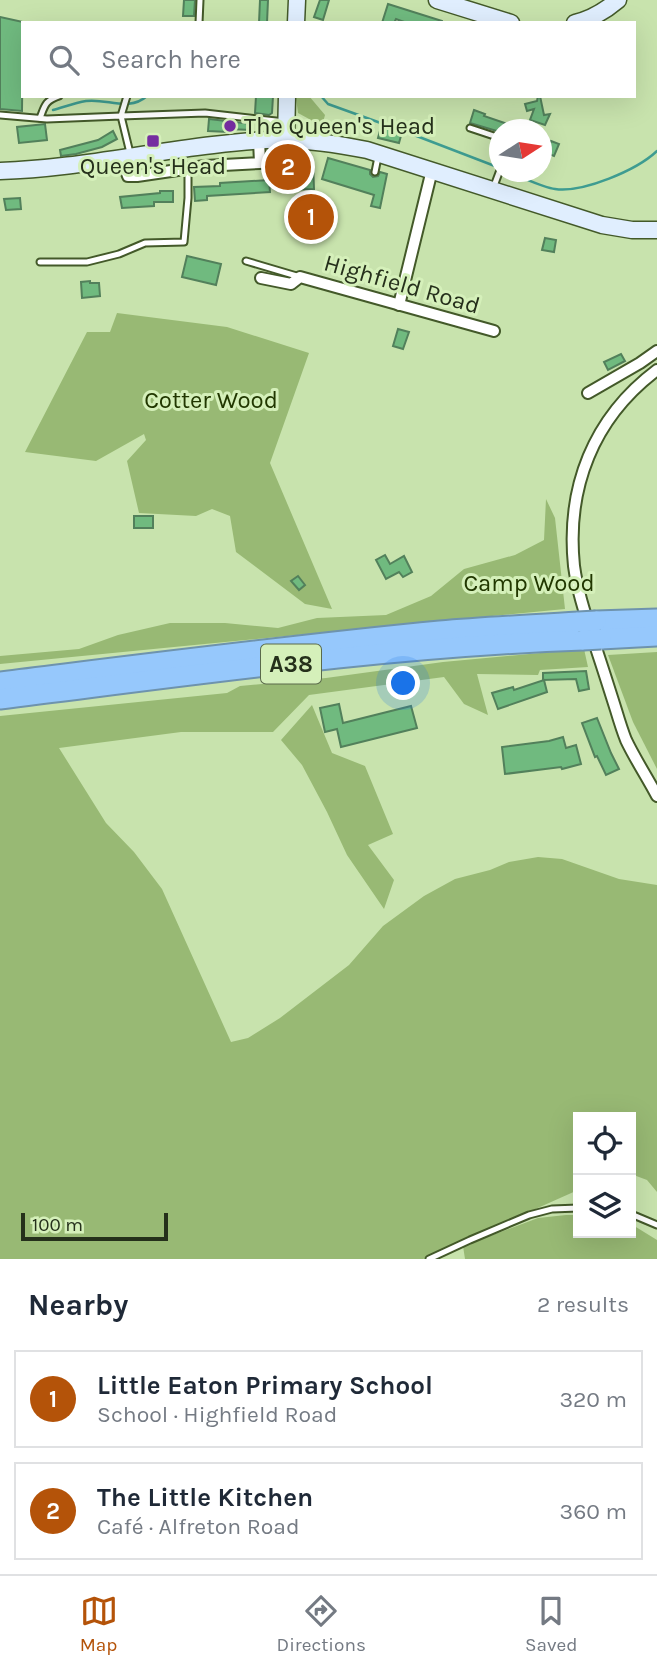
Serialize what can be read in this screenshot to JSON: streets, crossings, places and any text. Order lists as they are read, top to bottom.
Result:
{
  "streets": {
    "highway": ["A38"],
    "street": ["Highfield Road"]
  },
  "parks": ["Cotter Wood", "Camp Wood"],
  "places": {
    "other": ["The Queen's Head"],
    "transit": ["Queen's Head"]
  },
  "scale_bar": "100 m",
  "north": "right",
  "page": {
    "search": "Search here",
    "pins": ["2", "1"],
    "scale": "100 m",
    "heading": ["Nearby", "2 results"],
    "list": [
      {
        "mark": "1",
        "name": "Little Eaton Primary School",
        "note": "School · Highfield Road",
        "value": "320 m"
      },
      {
        "mark": "2",
        "name": "The Little Kitchen",
        "note": "Café · Alfreton Road",
        "value": "360 m"
      }
    ],
    "nav": ["Map", "Directions", "Saved"]
  }
}
